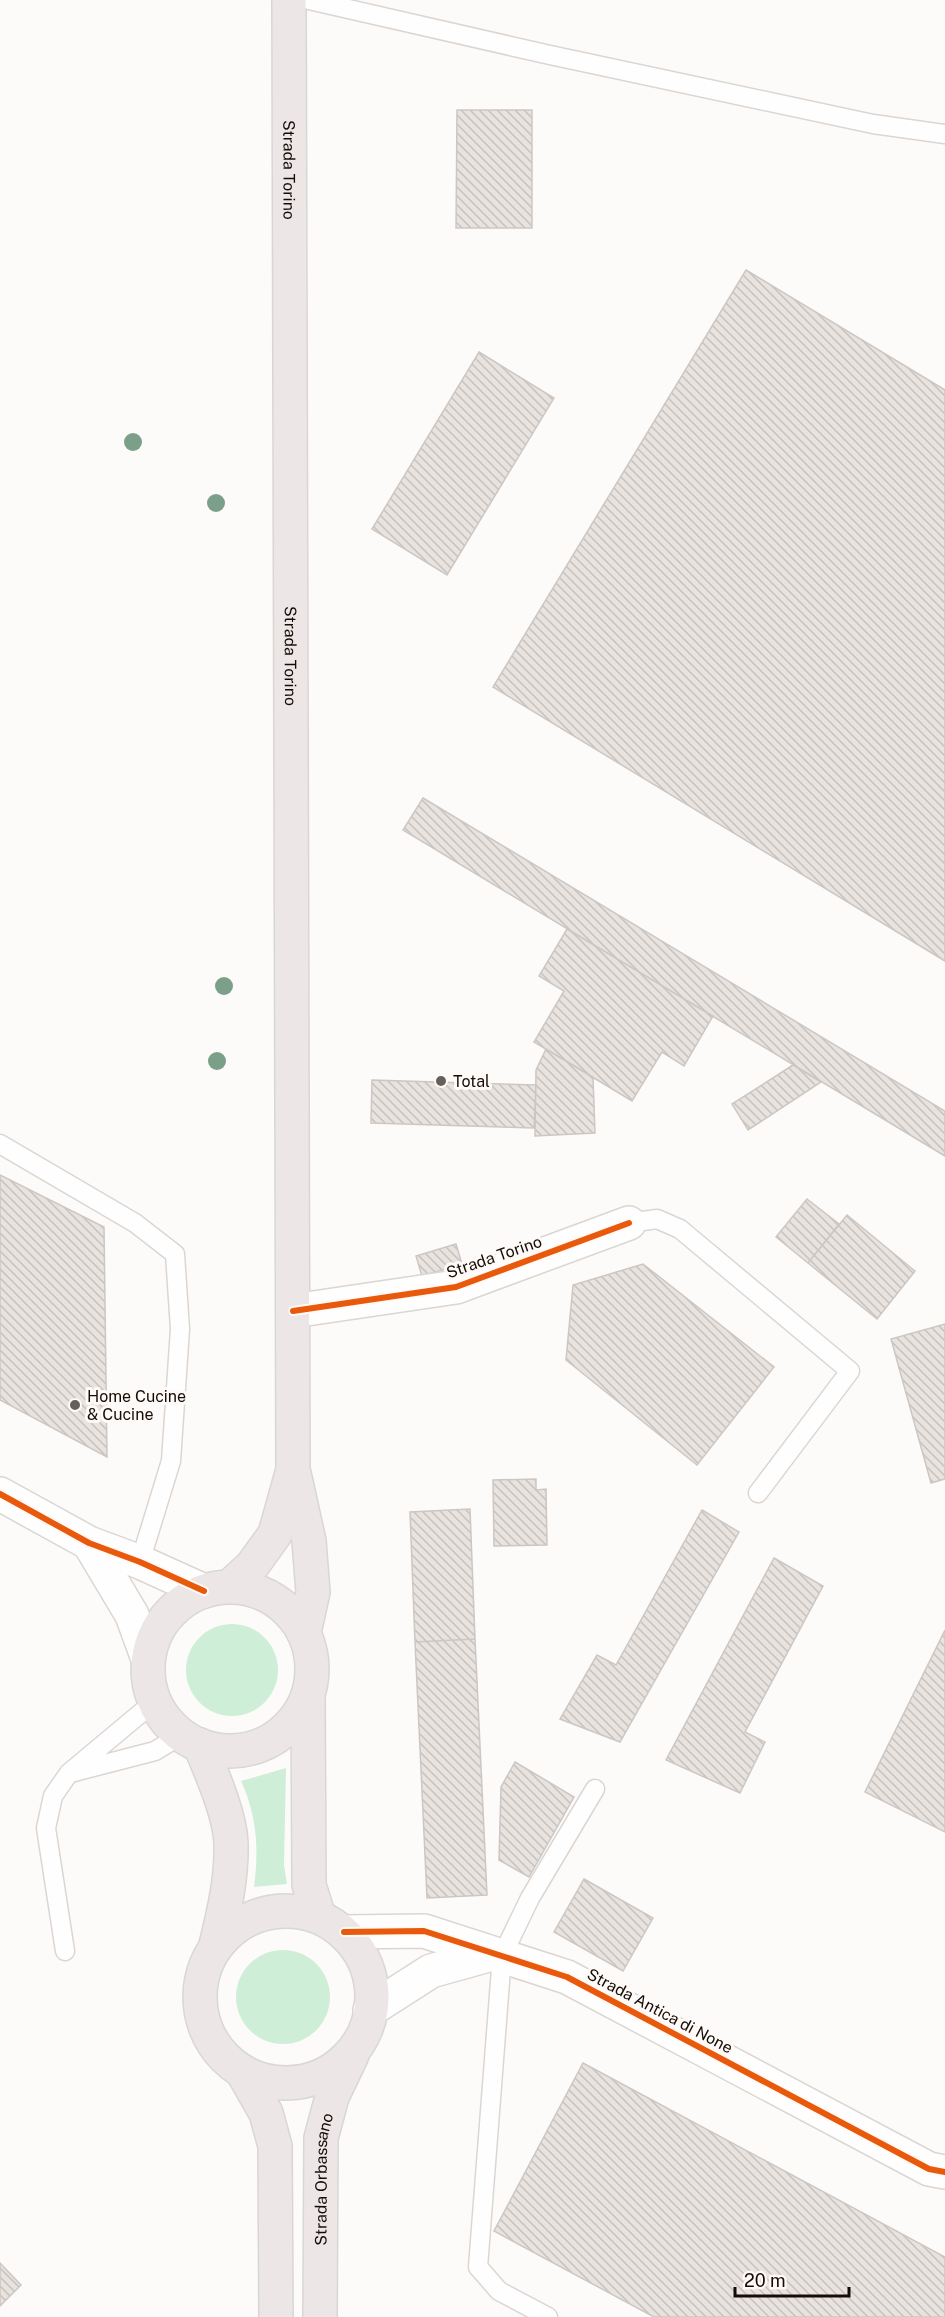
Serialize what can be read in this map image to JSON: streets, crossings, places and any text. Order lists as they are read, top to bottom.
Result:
{
  "streets": {
    "main road": ["Strada Torino", "Strada Orbassano"],
    "street": ["Strada Antica di None"]
  },
  "crossings": [
    ["Strada Antica di None", "Strada Orbassano"]
  ],
  "places": ["Total", "Home Cucine & Cucine"],
  "scale_bar": "20 m"
}
